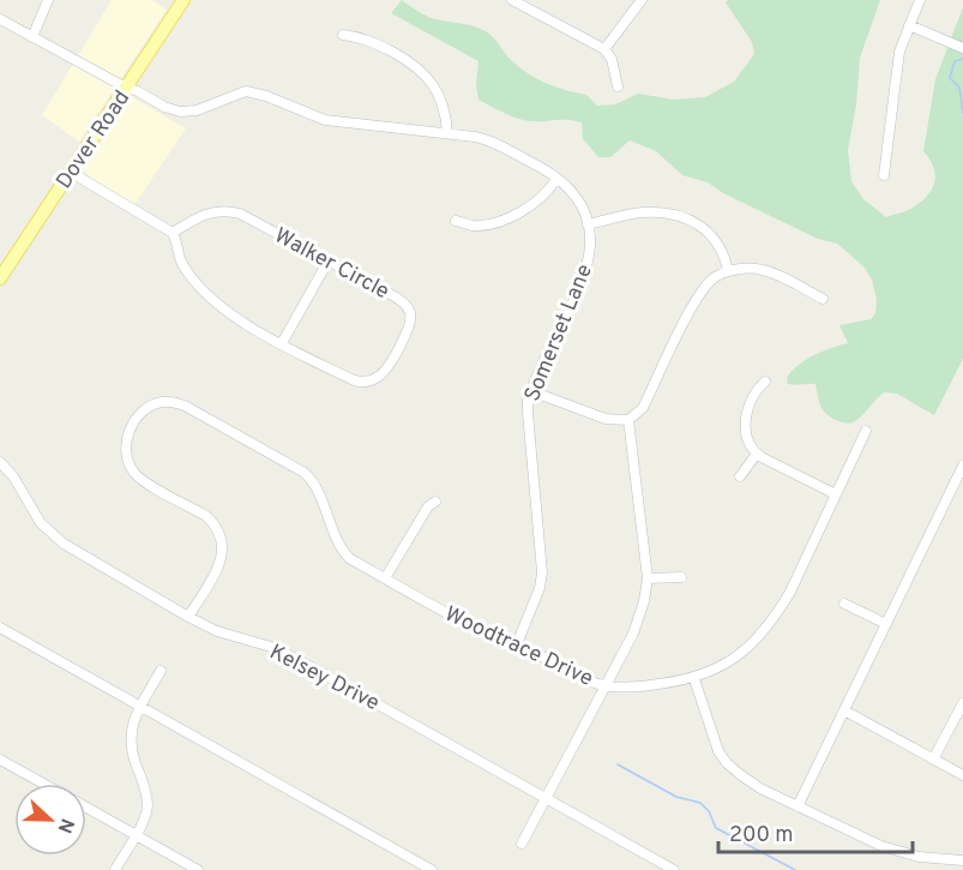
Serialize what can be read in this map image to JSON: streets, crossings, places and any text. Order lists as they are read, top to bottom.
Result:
{
  "streets": {
    "main road": ["Dover Road"],
    "street": [
      "Walker Circle",
      "Somerset Lane",
      "Woodtrace Drive",
      "Kelsey Drive"
    ]
  },
  "crossings": [
    ["Dover Road", "Somerset Lane"],
    ["Somerset Lane", "Woodtrace Drive"],
    ["Woodtrace Drive", "Kelsey Drive"]
  ],
  "scale_bar": "200 m",
  "north": "right"
}
